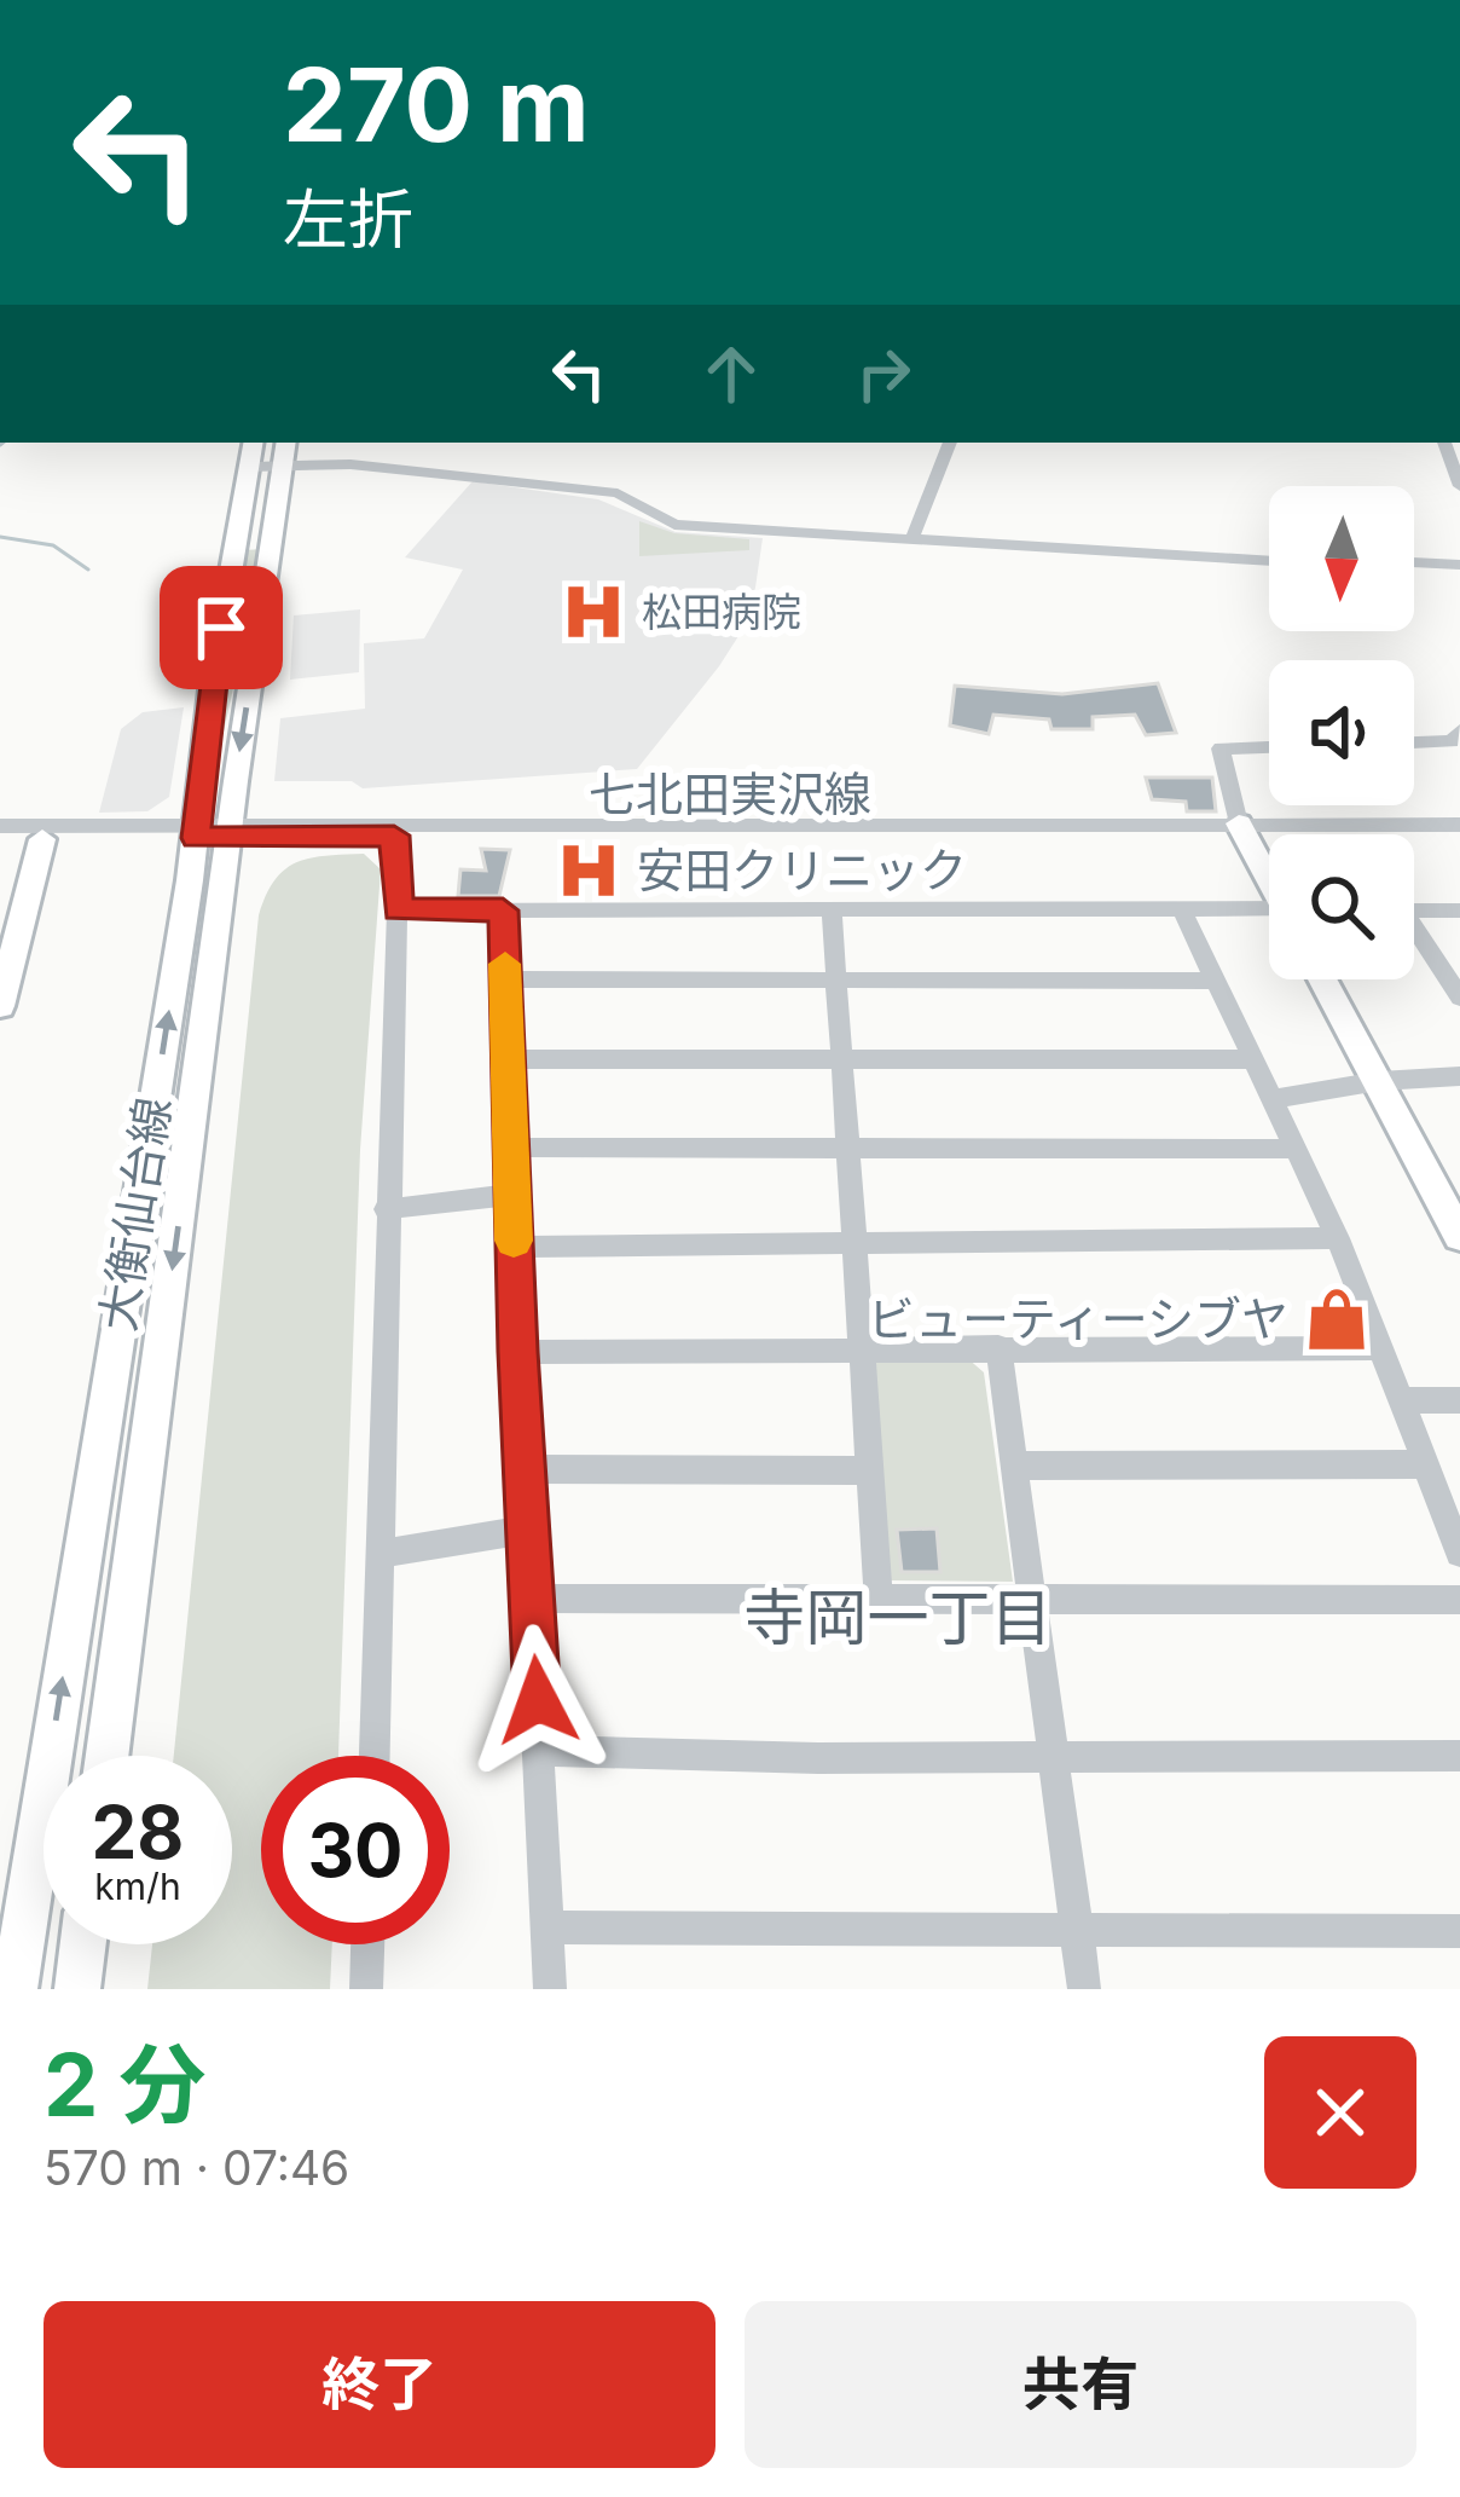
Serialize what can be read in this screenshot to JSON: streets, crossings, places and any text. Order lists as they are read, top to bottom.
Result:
{
  "streets": {
    "main road": ["大衡仙台線"],
    "street": ["七北田実沢線"]
  },
  "crossings": [
    ["七北田実沢線", "大衡仙台線"]
  ],
  "districts": ["寺岡一丁目"],
  "places": {
    "hospital": ["松田病院", "安田クリニック"],
    "shop": ["ビューティーシブヤ"]
  },
  "north": "bottom",
  "page": {
    "turn": ["270 m", "左折"],
    "speed": "28 km/h",
    "limit": "30",
    "heading": ["2 分", "570 m · 07:46"],
    "buttons": ["終了", "共有"]
  }
}
